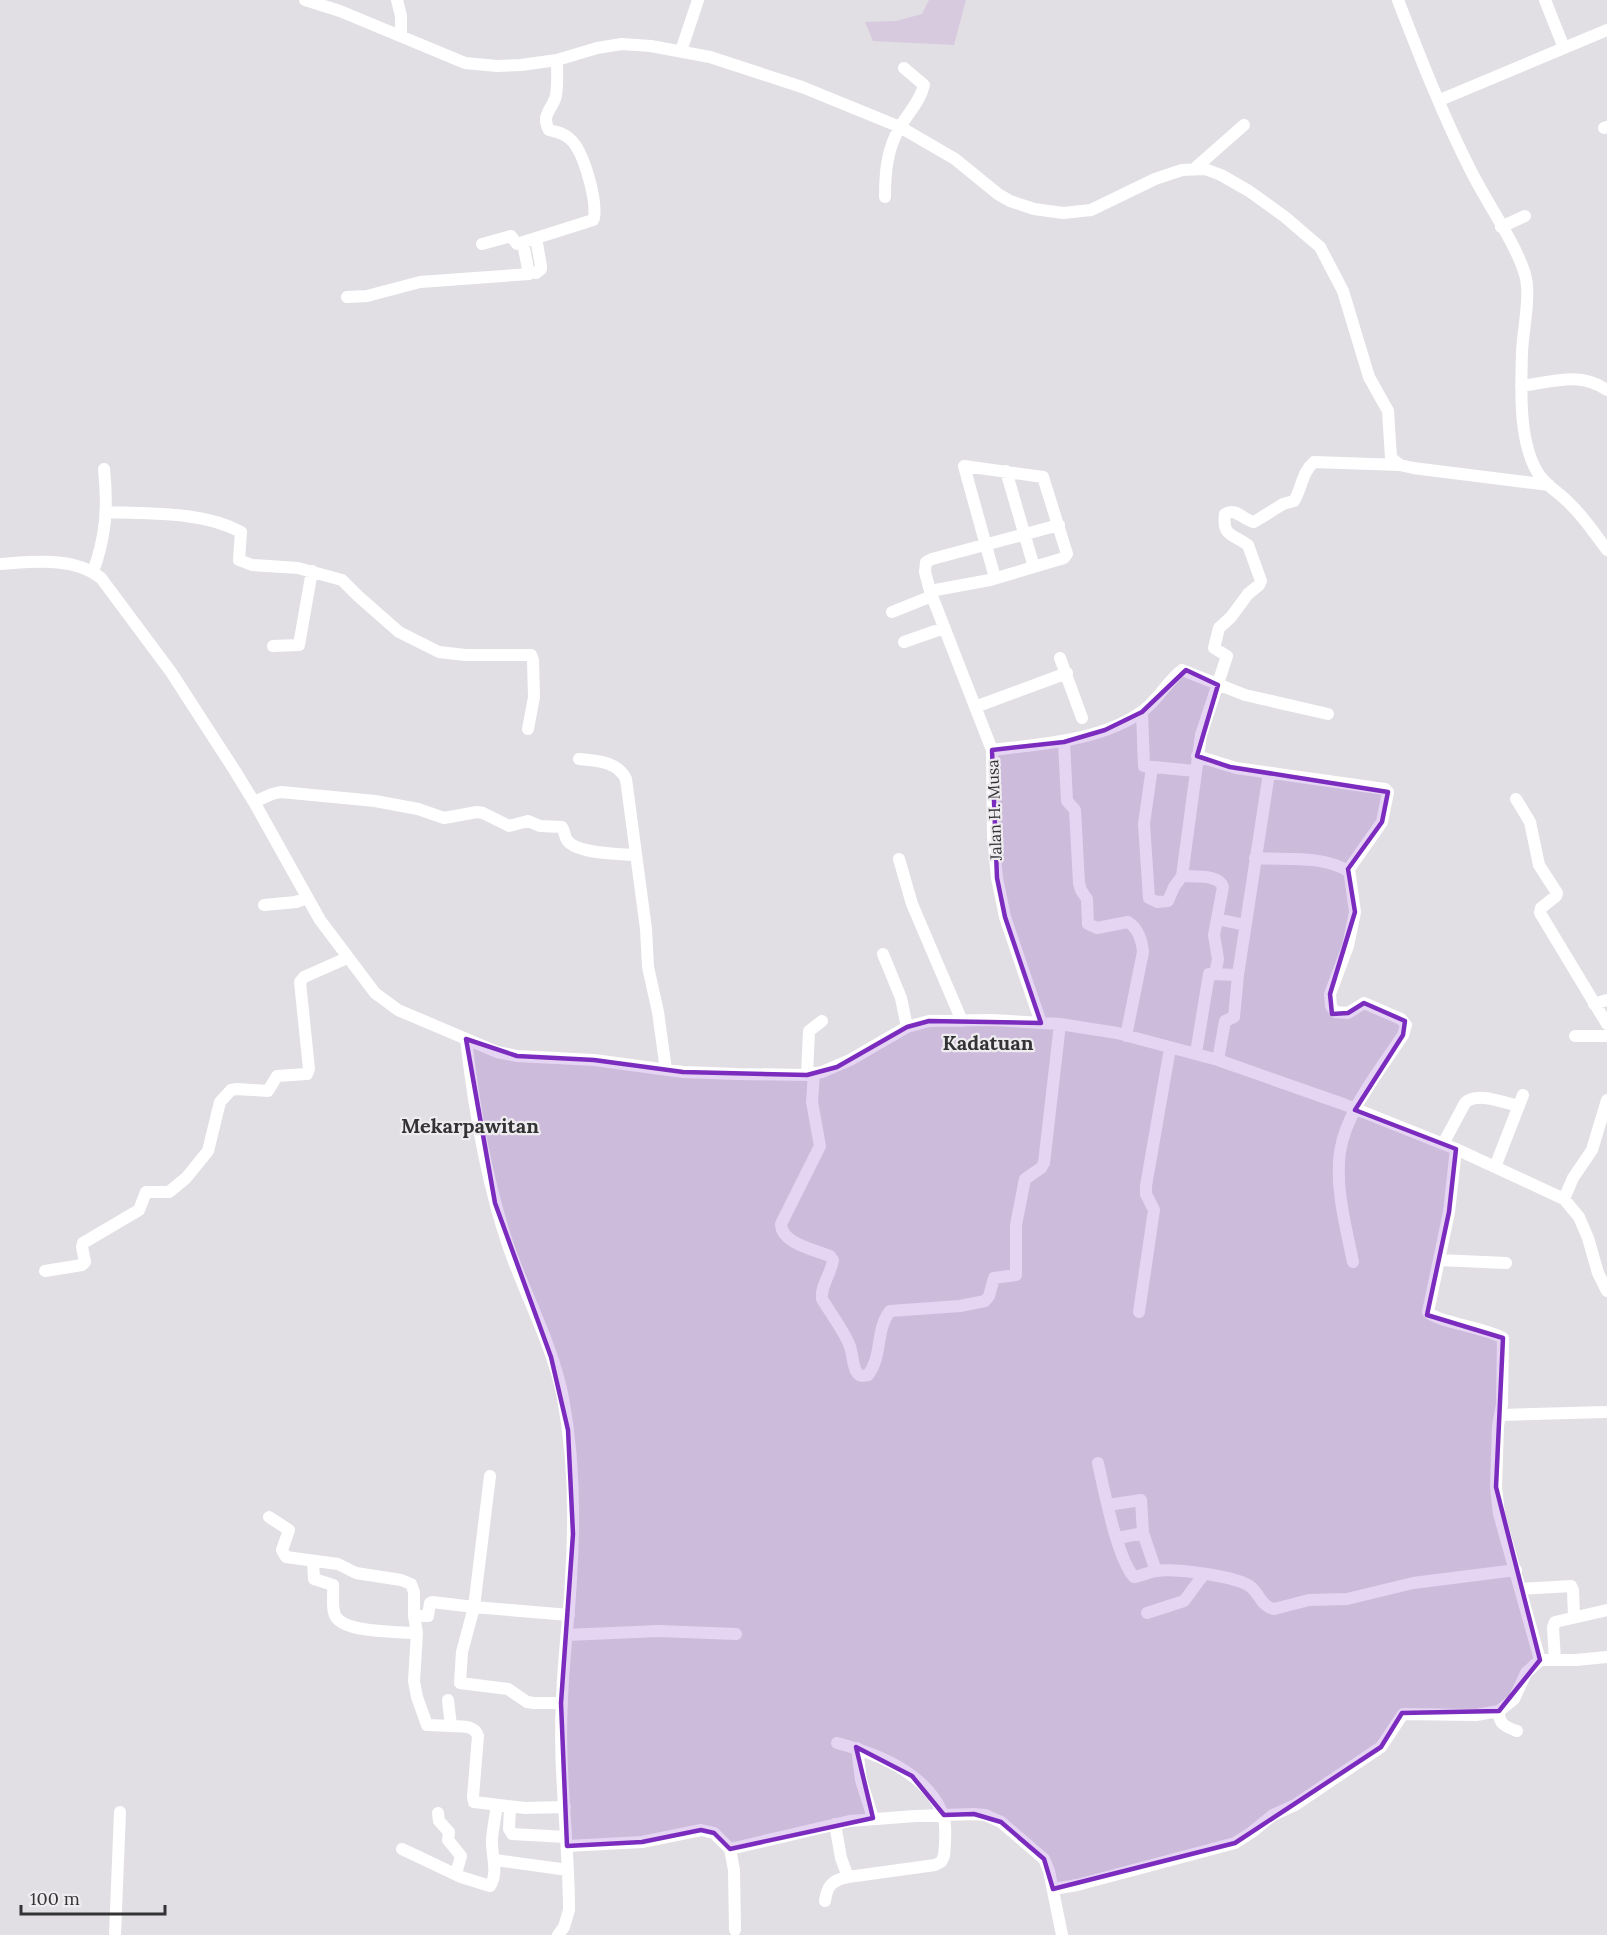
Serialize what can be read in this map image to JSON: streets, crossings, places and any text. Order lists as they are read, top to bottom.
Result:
{
  "streets": {
    "street": ["Jalan H. Musa"]
  },
  "districts": ["Kadatuan", "Mekarpawitan"],
  "scale_bar": "100 m"
}
